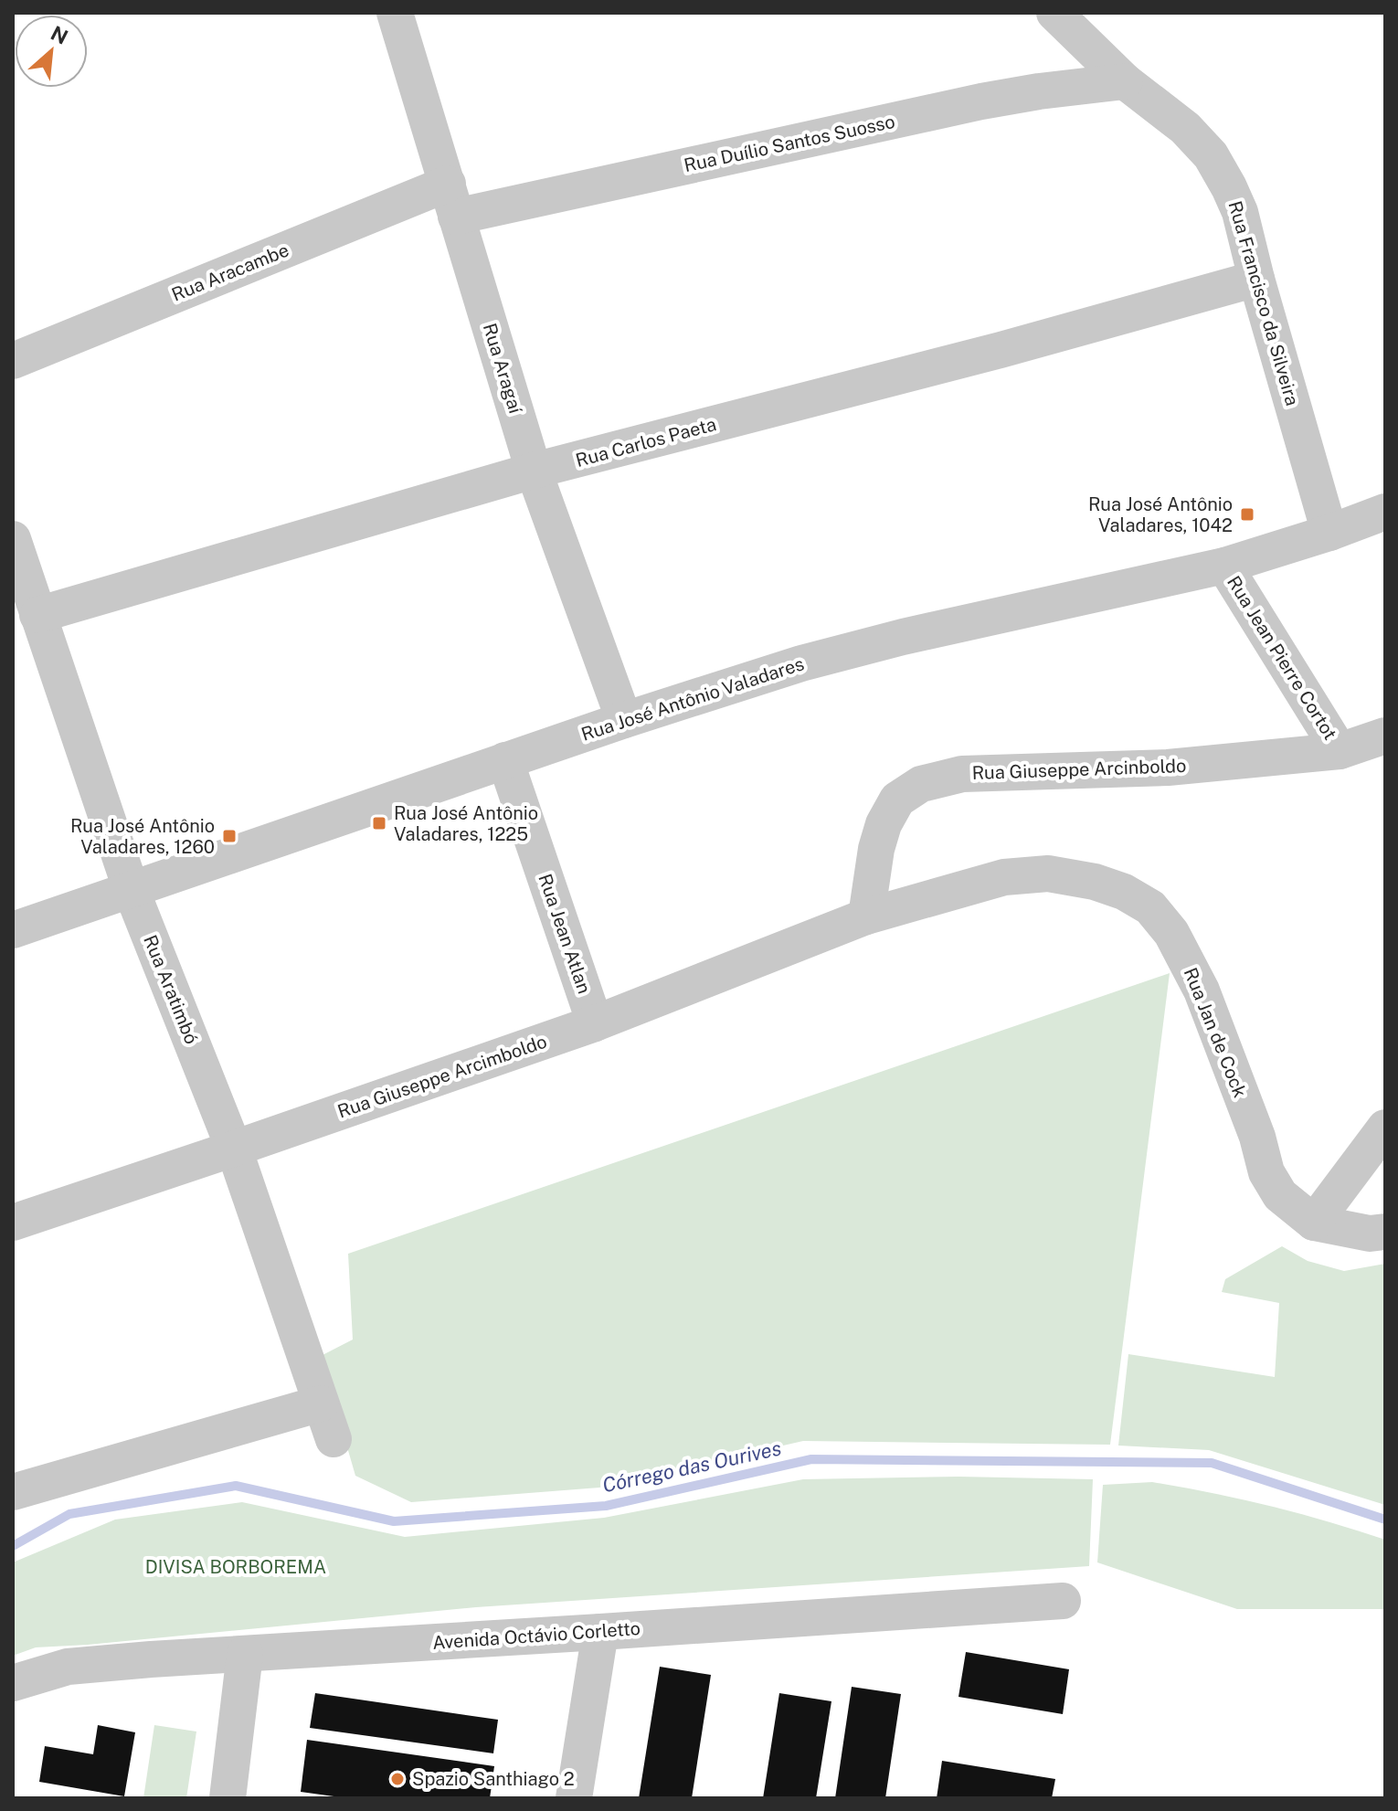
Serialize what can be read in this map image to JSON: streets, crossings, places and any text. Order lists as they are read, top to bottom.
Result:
{
  "streets": {
    "street": [
      "Rua Duílio Santos Suosso",
      "Rua Aracambe",
      "Rua Francisco da Silveira",
      "Rua Aragaí",
      "Rua Carlos Paeta",
      "Rua Jean Pierre Cortot",
      "Rua José Antônio Valadares",
      "Rua Giuseppe Arcinboldo",
      "Rua Jean Atlan",
      "Rua Aratimbó",
      "Rua Jan de Cock",
      "Rua Giuseppe Arcimboldo",
      "Avenida Octávio Corletto"
    ]
  },
  "crossings": [
    ["Rua Duílio Santos Suosso", "Rua Aracambe"],
    ["Rua Duílio Santos Suosso", "Rua Francisco da Silveira"],
    ["Rua Duílio Santos Suosso", "Rua Aragaí"],
    ["Rua Aracambe", "Rua Aragaí"],
    ["Rua Francisco da Silveira", "Rua Carlos Paeta"],
    ["Rua Francisco da Silveira", "Rua José Antônio Valadares"],
    ["Rua Aragaí", "Rua Carlos Paeta"],
    ["Rua Aragaí", "Rua José Antônio Valadares"],
    ["Rua Carlos Paeta", "Rua Aratimbó"],
    ["Rua Jean Pierre Cortot", "Rua José Antônio Valadares"],
    ["Rua Jean Pierre Cortot", "Rua Giuseppe Arcinboldo"],
    ["Rua José Antônio Valadares", "Rua Jean Atlan"],
    ["Rua José Antônio Valadares", "Rua Aratimbó"],
    ["Rua Giuseppe Arcinboldo", "Rua Jan de Cock"],
    ["Rua Giuseppe Arcinboldo", "Rua Giuseppe Arcimboldo"],
    ["Rua Jean Atlan", "Rua Giuseppe Arcimboldo"],
    ["Rua Aratimbó", "Rua Giuseppe Arcimboldo"],
    ["Rua Jan de Cock", "Rua Giuseppe Arcimboldo"]
  ],
  "water": ["Córrego das Ourives"],
  "parks": ["DIVISA BORBOREMA"],
  "places": {
    "transit": ["Rua José Antônio Valadares, 1042", "Rua José Antônio Valadares, 1225", "Rua José Antônio Valadares, 1260"],
    "other": ["Spazio Santhiago 2"]
  },
  "north": "top right"
}
